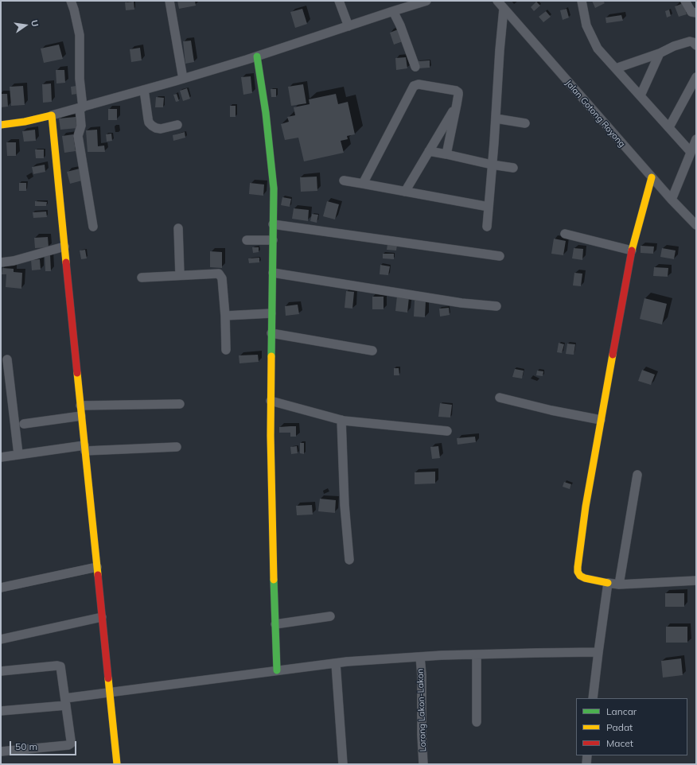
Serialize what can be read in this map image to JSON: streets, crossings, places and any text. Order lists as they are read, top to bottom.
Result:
{
  "streets": {
    "street": ["Jalan Gotong Royong", "Lorong Lakon-Lakon"]
  },
  "legend": ["Lancar", "Padat", "Macet"],
  "scale_bar": "50 m",
  "north": "right"
}
